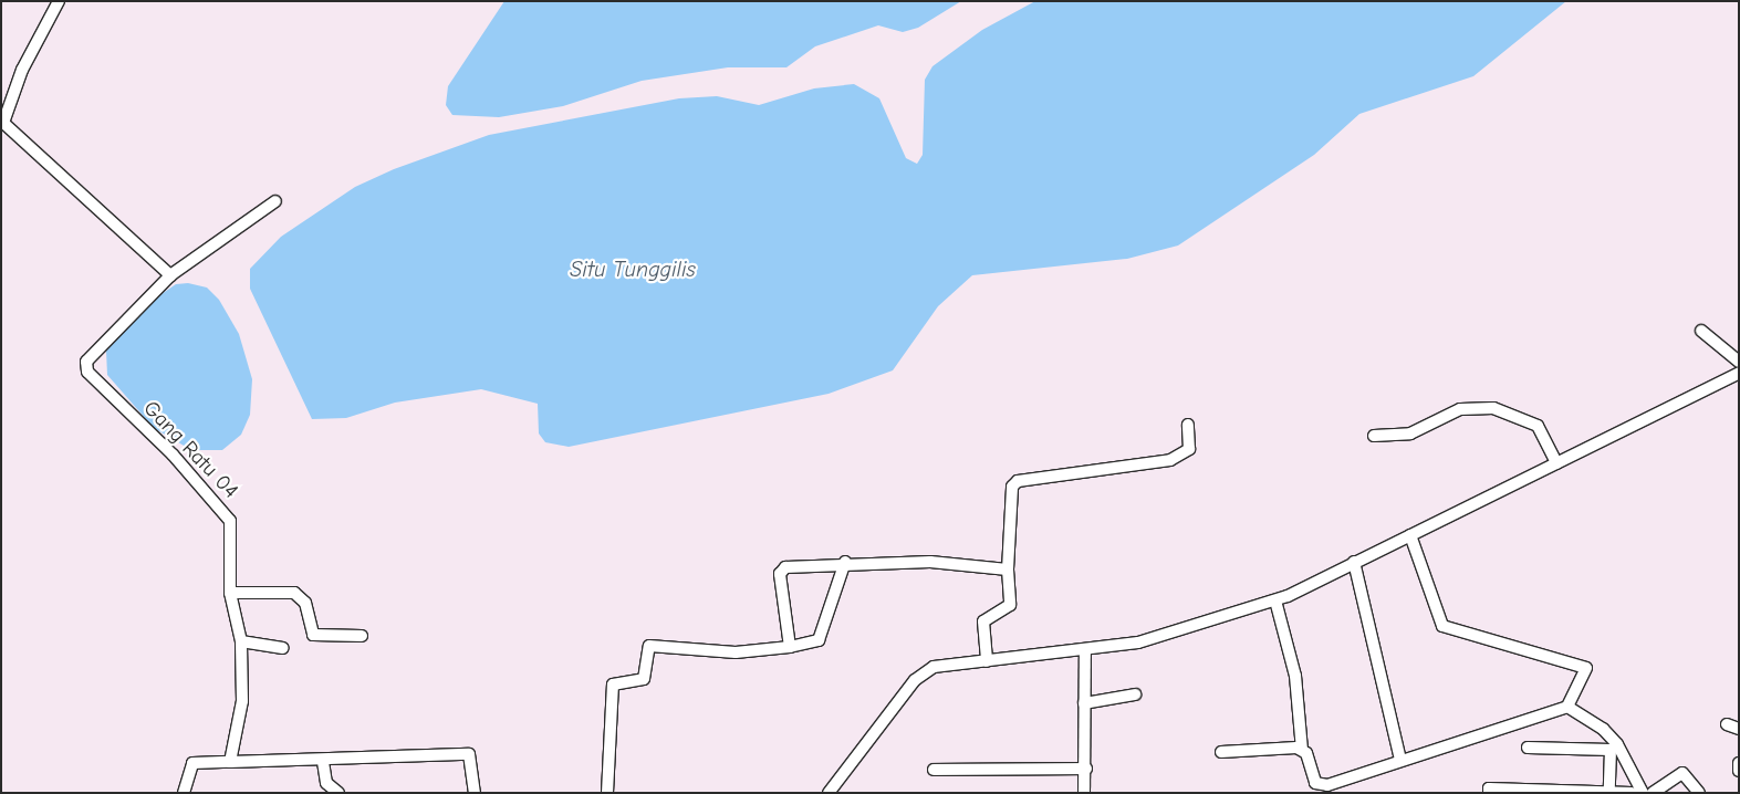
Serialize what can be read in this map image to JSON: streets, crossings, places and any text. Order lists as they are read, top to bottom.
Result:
{
  "streets": {
    "street": ["Gang Ratu 04"]
  },
  "water": ["Situ Tunggilis"]
}
